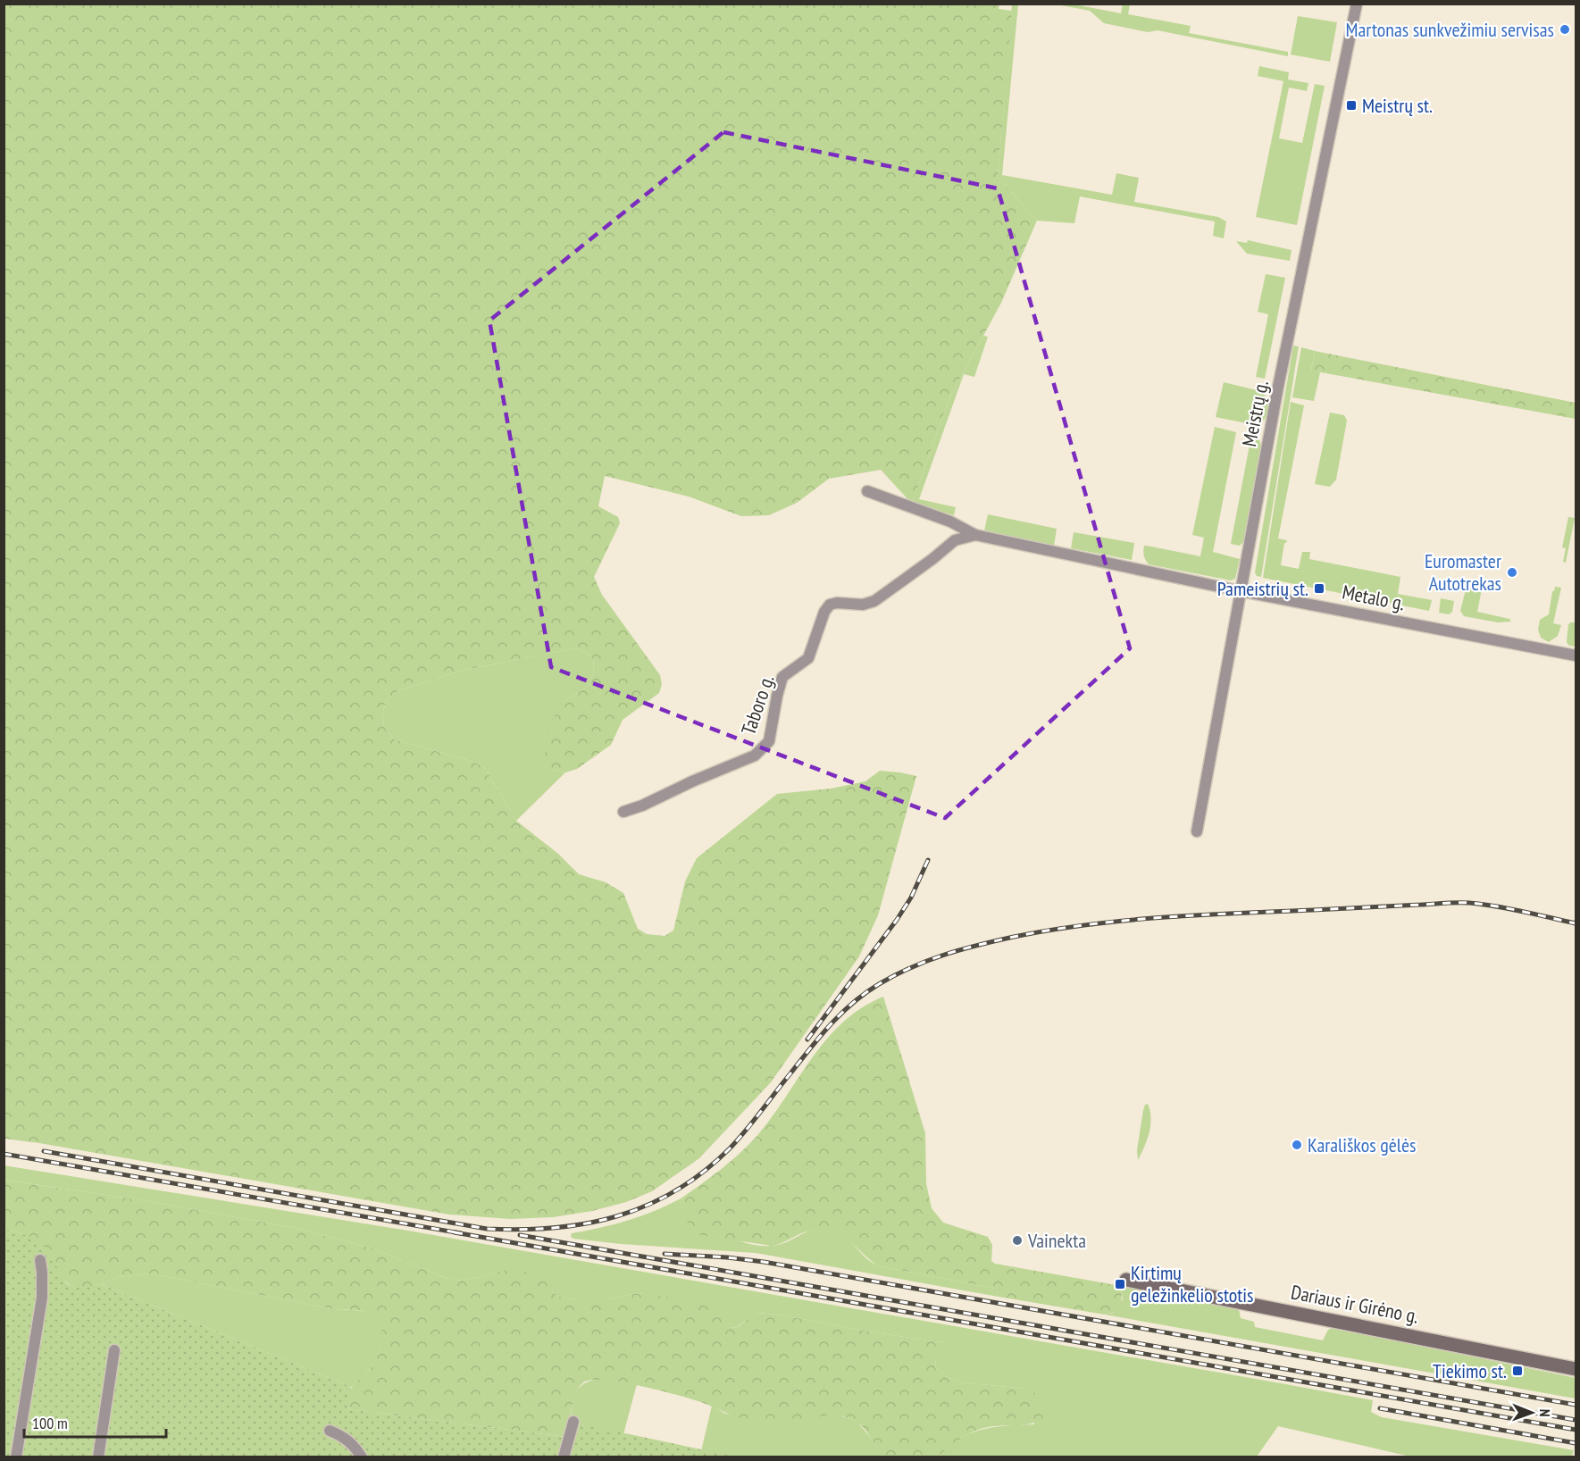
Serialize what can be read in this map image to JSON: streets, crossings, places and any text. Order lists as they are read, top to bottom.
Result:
{
  "streets": {
    "street": [
      "Meistrų g.",
      "Metalo g.",
      "Taboro g.",
      "Dariaus ir Girėno g."
    ]
  },
  "crossings": [
    ["Meistrų g.", "Metalo g."],
    ["Metalo g.", "Taboro g."]
  ],
  "places": {
    "other": [
      "Martonas sunkvežimiu servisas",
      "Euromaster Autotrekas",
      "Karališkos gėlės",
      "Vainekta"
    ],
    "transit": [
      "Meistrų st.",
      "Pameistrių st.",
      "Kirtimų geležinkelio stotis",
      "Tiekimo st."
    ]
  },
  "scale_bar": "100 m",
  "north": "right"
}
